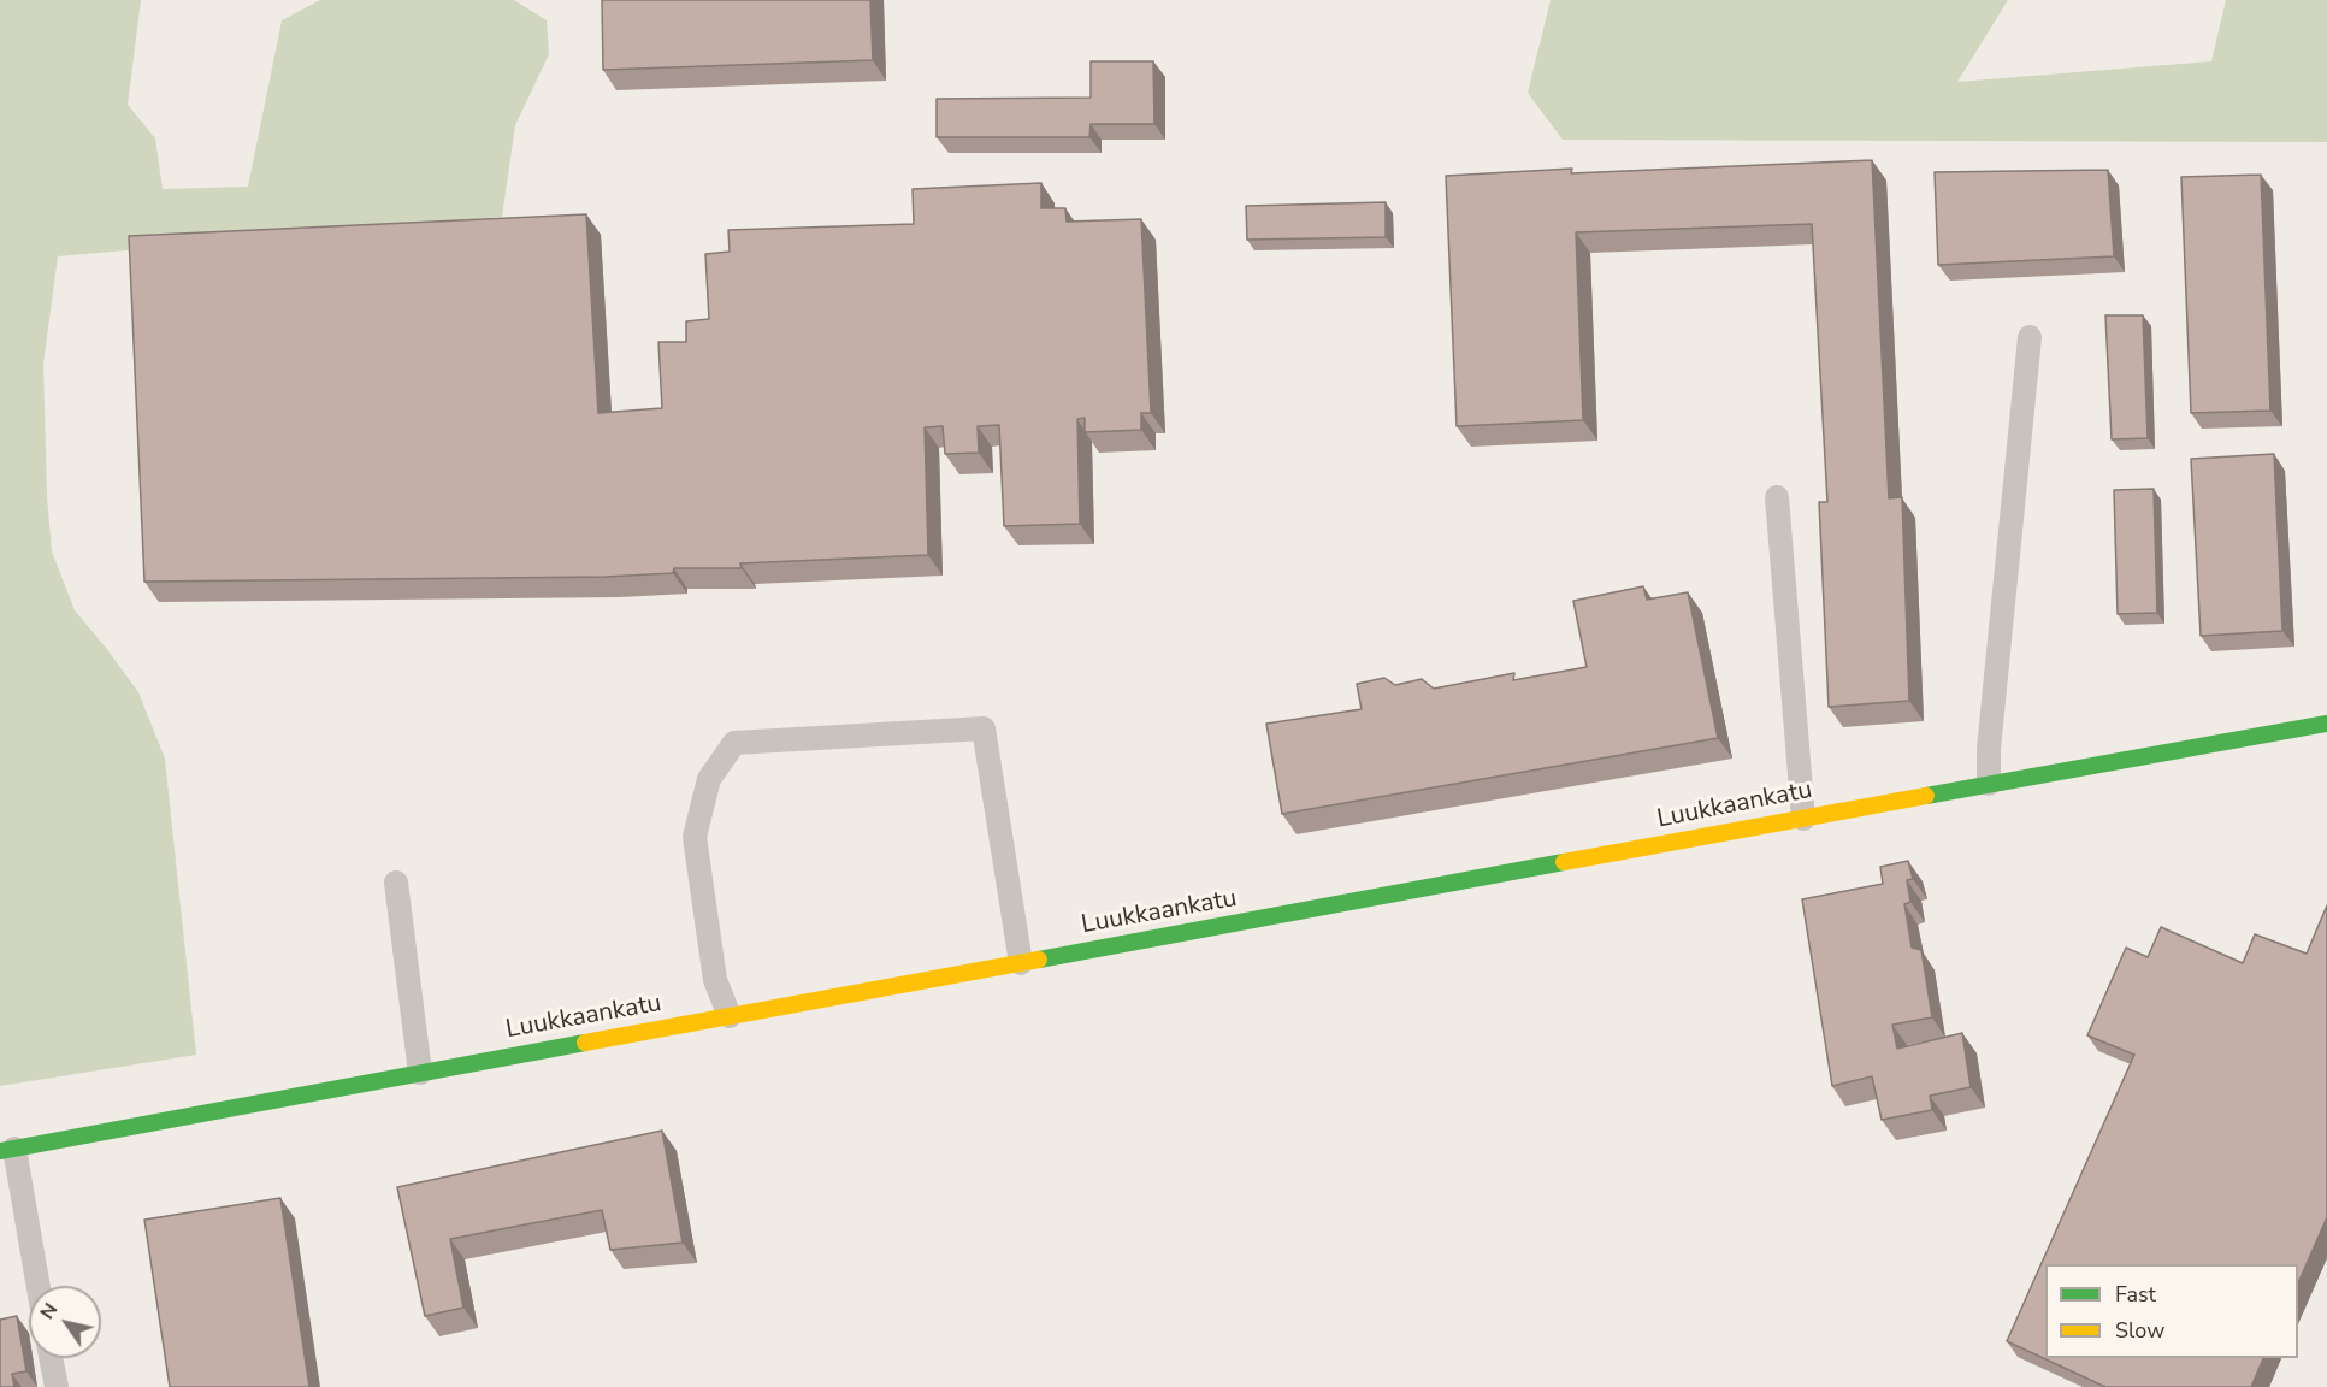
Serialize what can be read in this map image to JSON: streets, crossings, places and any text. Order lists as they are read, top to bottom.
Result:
{
  "streets": {
    "street": ["Luukkaankatu"]
  },
  "legend": ["Fast", "Slow"],
  "north": "top left"
}
